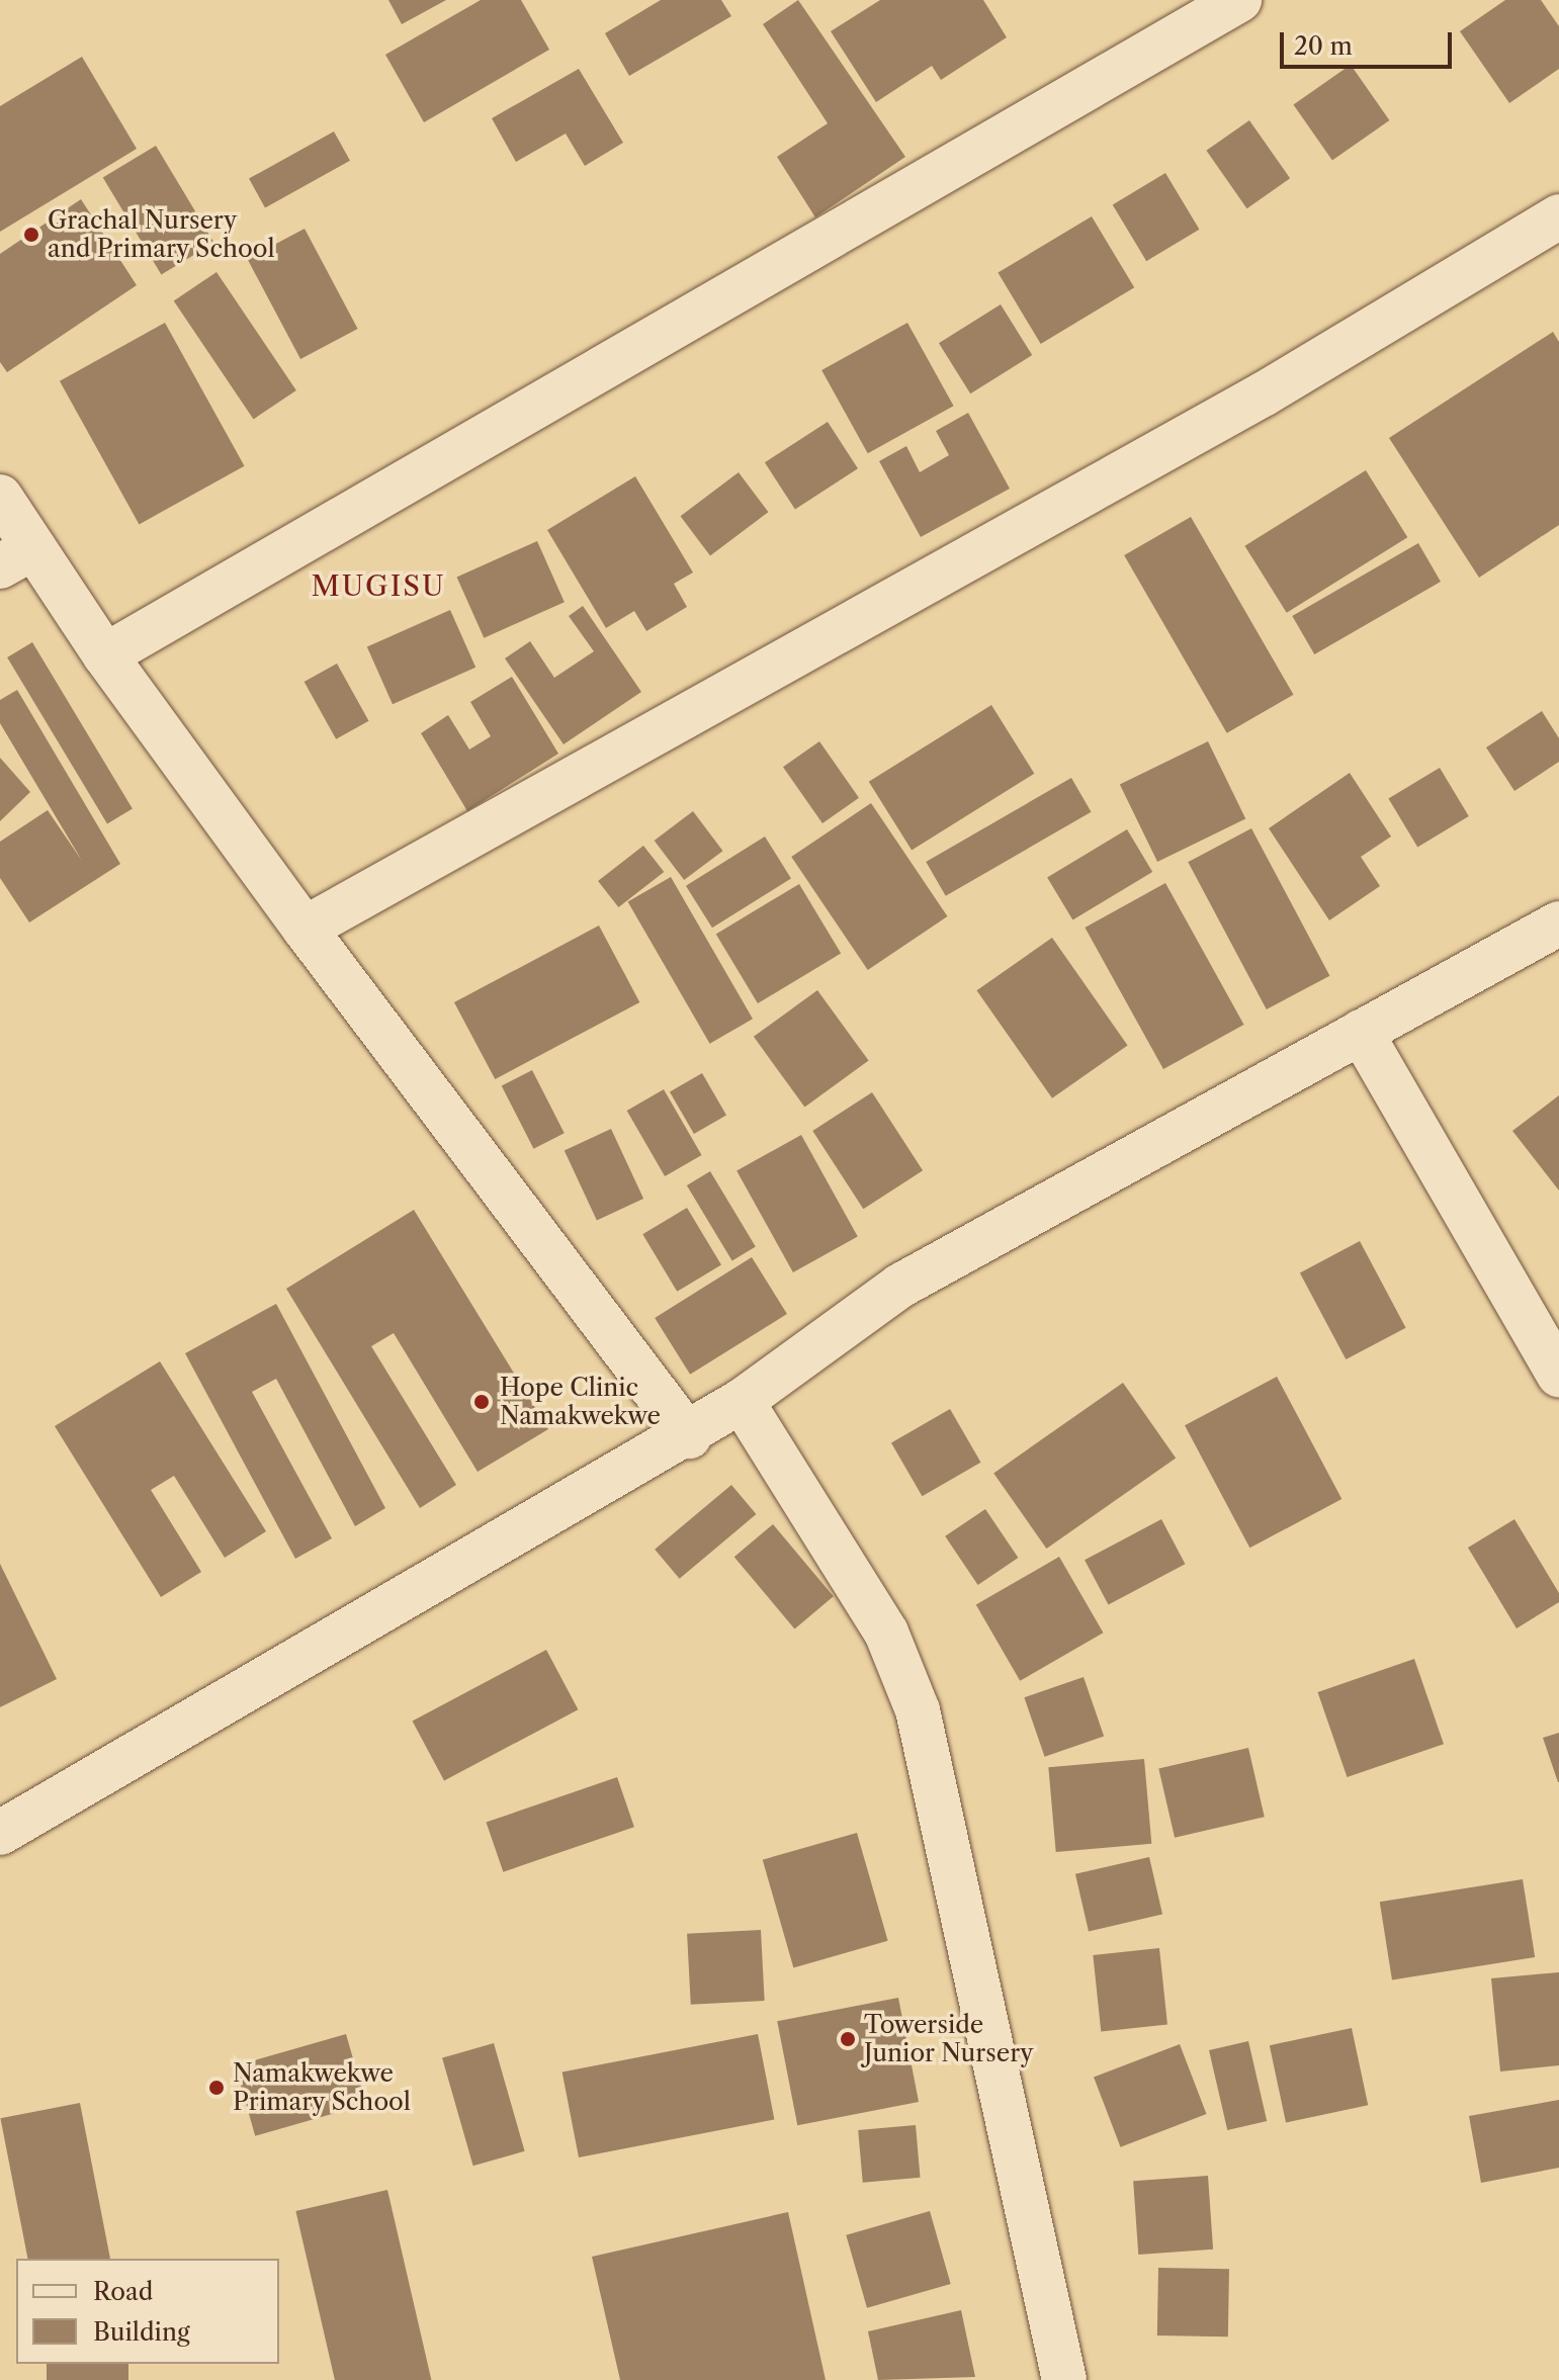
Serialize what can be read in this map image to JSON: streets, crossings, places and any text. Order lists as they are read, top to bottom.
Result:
{
  "districts": ["MUGISU"],
  "places": [
    "Grachal Nursery and Primary School",
    "Hope Clinic Namakwekwe",
    "Towerside Junior Nursery",
    "Namakwekwe Primary School"
  ],
  "legend": ["Road", "Building"],
  "scale_bar": "20 m"
}
